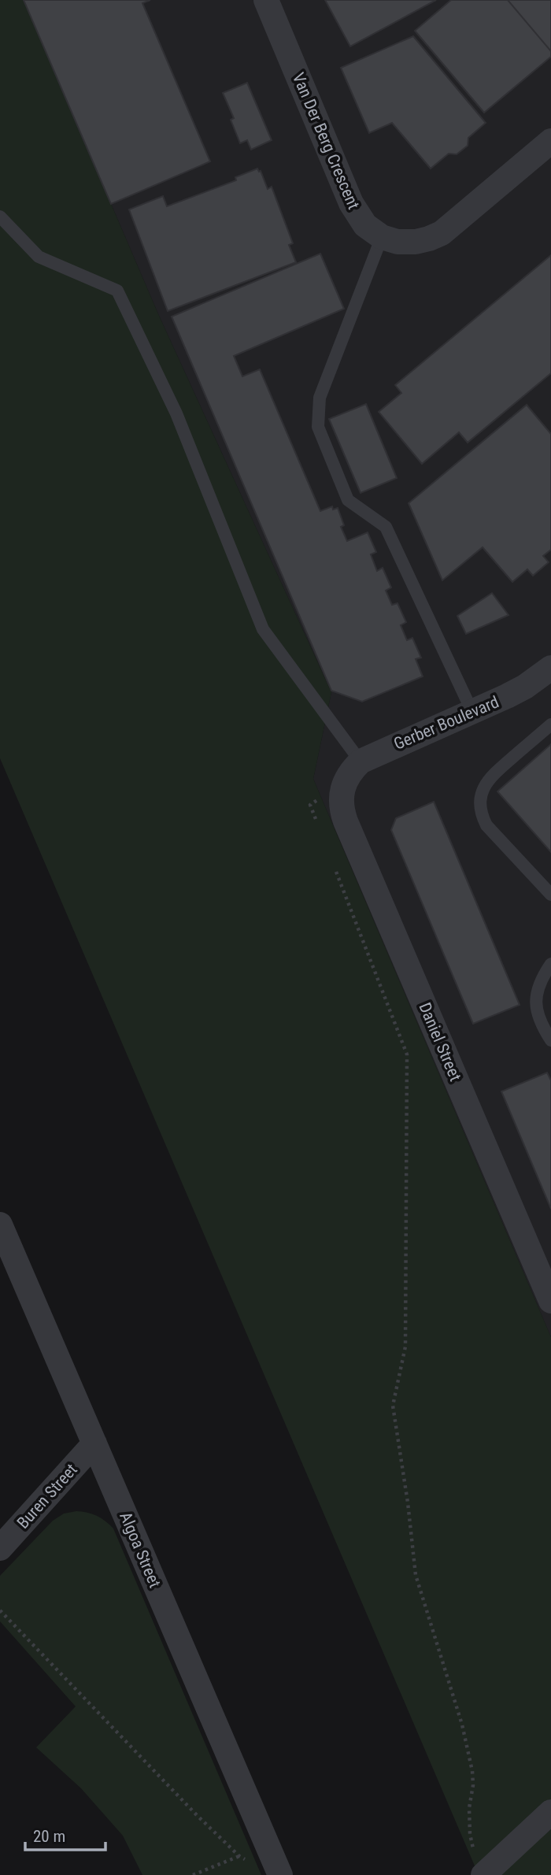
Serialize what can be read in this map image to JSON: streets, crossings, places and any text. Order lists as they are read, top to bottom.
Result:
{
  "streets": {
    "street": [
      "Van Der Berg Crescent",
      "Gerber Boulevard",
      "Daniel Street",
      "Buren Street",
      "Algoa Street"
    ]
  },
  "crossings": [
    ["Gerber Boulevard", "Daniel Street"],
    ["Buren Street", "Algoa Street"]
  ],
  "scale_bar": "20 m"
}
